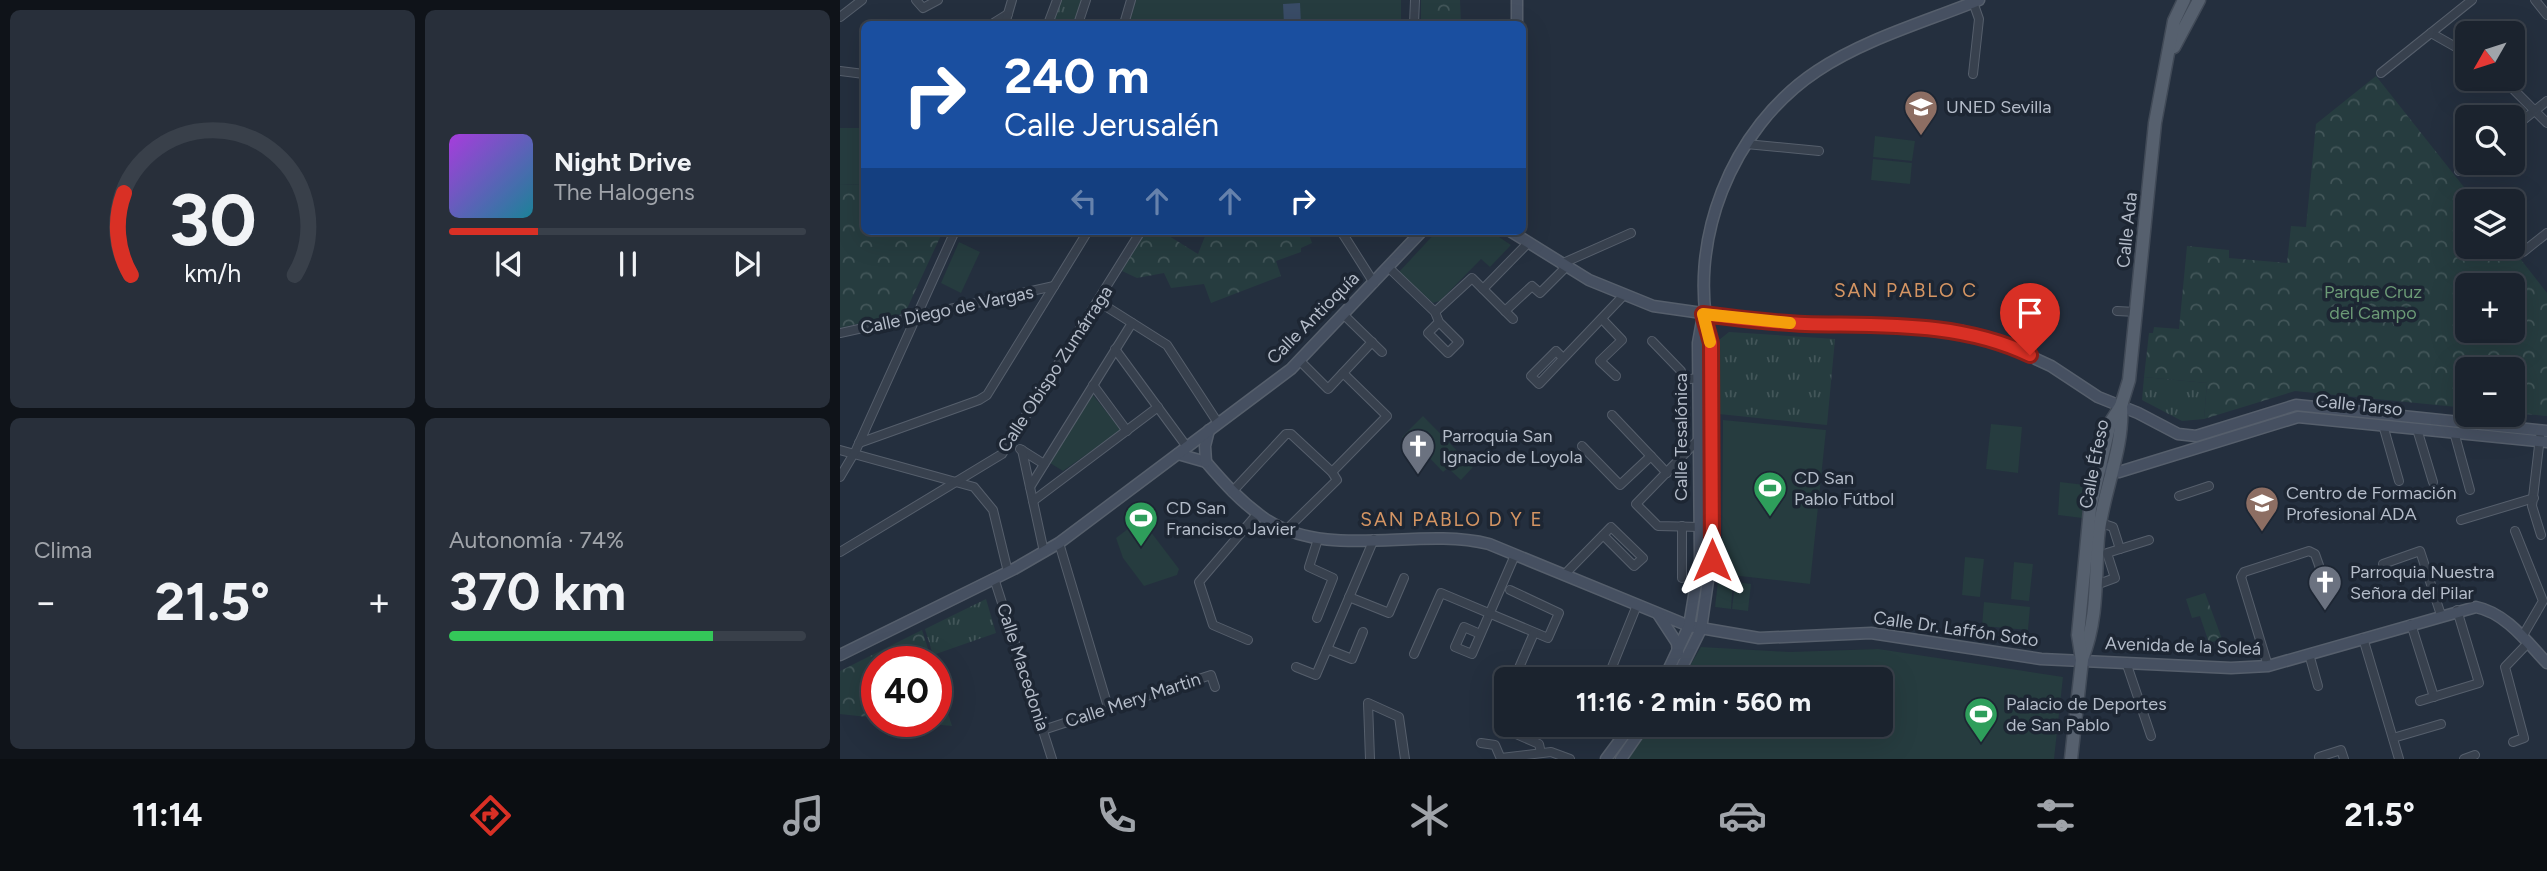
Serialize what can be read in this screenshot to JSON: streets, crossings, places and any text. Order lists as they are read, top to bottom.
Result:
{
  "streets": {
    "main road": ["Calle Ada", "Calle Éfeso"],
    "street": [
      "Calle Diego de Vargas",
      "Calle Antioquía",
      "Calle Obispo Zumárraga",
      "Calle Tarso",
      "Calle Tesalónica",
      "Calle Dr. Laffón Soto",
      "Avenida de la Soleá",
      "Calle Macedonia",
      "Calle Mery Martin"
    ]
  },
  "crossings": [
    ["Calle Ada", "Calle Éfeso"],
    ["Calle Antioquía", "Calle Macedonia"],
    ["Calle Tarso", "Calle Éfeso"],
    ["Calle Tesalónica", "Calle Dr. Laffón Soto"],
    ["Calle Éfeso", "Calle Dr. Laffón Soto"],
    ["Calle Éfeso", "Avenida de la Soleá"],
    ["Calle Dr. Laffón Soto", "Avenida de la Soleá"],
    ["Calle Macedonia", "Calle Mery Martin"]
  ],
  "districts": ["SAN PABLO C", "SAN PABLO D Y E"],
  "parks": ["Parque Cruz del Campo"],
  "places": {
    "school or university": ["UNED Sevilla", "Centro de Formación Profesional ADA"],
    "church": ["Parroquia San Ignacio de Loyola", "Parroquia Nuestra Señora del Pilar"],
    "sports": ["CD San Pablo Fútbol", "CD San Francisco Javier", "Palacio de Deportes de San Pablo"]
  },
  "north": "bottom left",
  "page": {
    "map_buttons": ["+", "−"],
    "turn": ["240 m", "Calle Jerusalén"],
    "song": ["Night Drive", "The Halogens"],
    "tile": [
      "Clima",
      ["Autonomía · 74%", "370 km"]
    ],
    "heat": ["−", "21.5°", "+"],
    "limit": "40",
    "trip": "11:16 · 2 min · 560 m",
    "tabs": ["11:14", "21.5°"],
    "gauge": ["30", "km/h"]
  }
}
